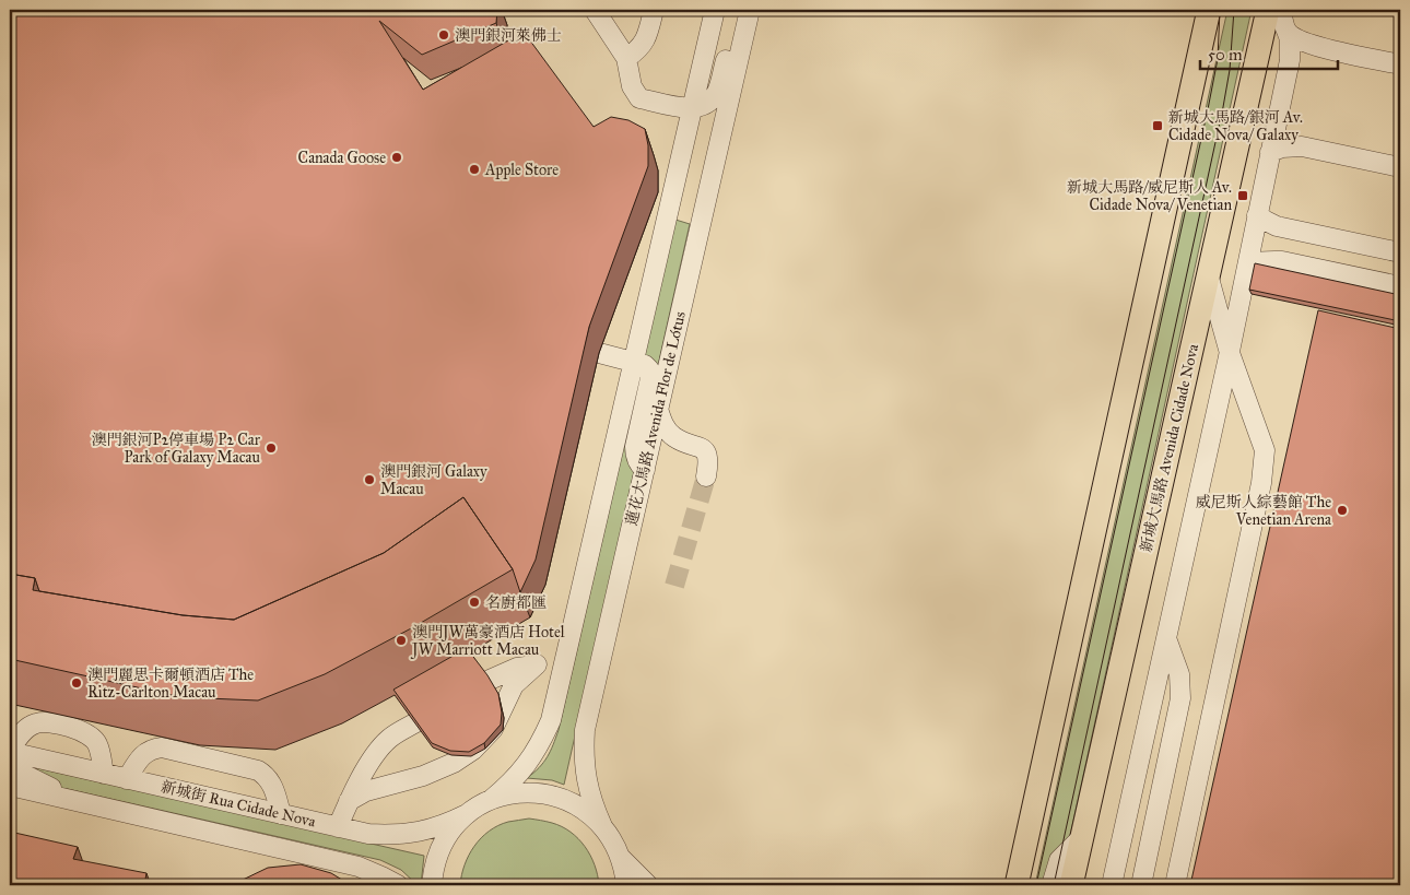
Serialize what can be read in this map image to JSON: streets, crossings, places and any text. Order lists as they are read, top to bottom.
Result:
{
  "streets": {
    "main road": ["新城大馬路 Avenida Cidade Nova"],
    "street": ["蓮花大馬路 Avenida Flor de Lótus", "新城街 Rua Cidade Nova"]
  },
  "places": {
    "other": [
      "澳門銀河萊佛士",
      "Canada Goose",
      "Apple Store",
      "澳門銀河P2停車場 P2 Car Park of Galaxy Macau",
      "澳門銀河 Galaxy Macau",
      "威尼斯人綜藝館 The Venetian Arena",
      "名廚都匯",
      "澳門JW萬豪酒店 Hotel JW Marriott Macau",
      "澳門麗思卡爾頓酒店 The Ritz-Carlton Macau"
    ],
    "transit": ["新城大馬路/銀河 Av. Cidade Nova/ Galaxy", "新城大馬路/威尼斯人 Av. Cidade Nova/ Venetian"]
  },
  "scale_bar": "50 m"
}
